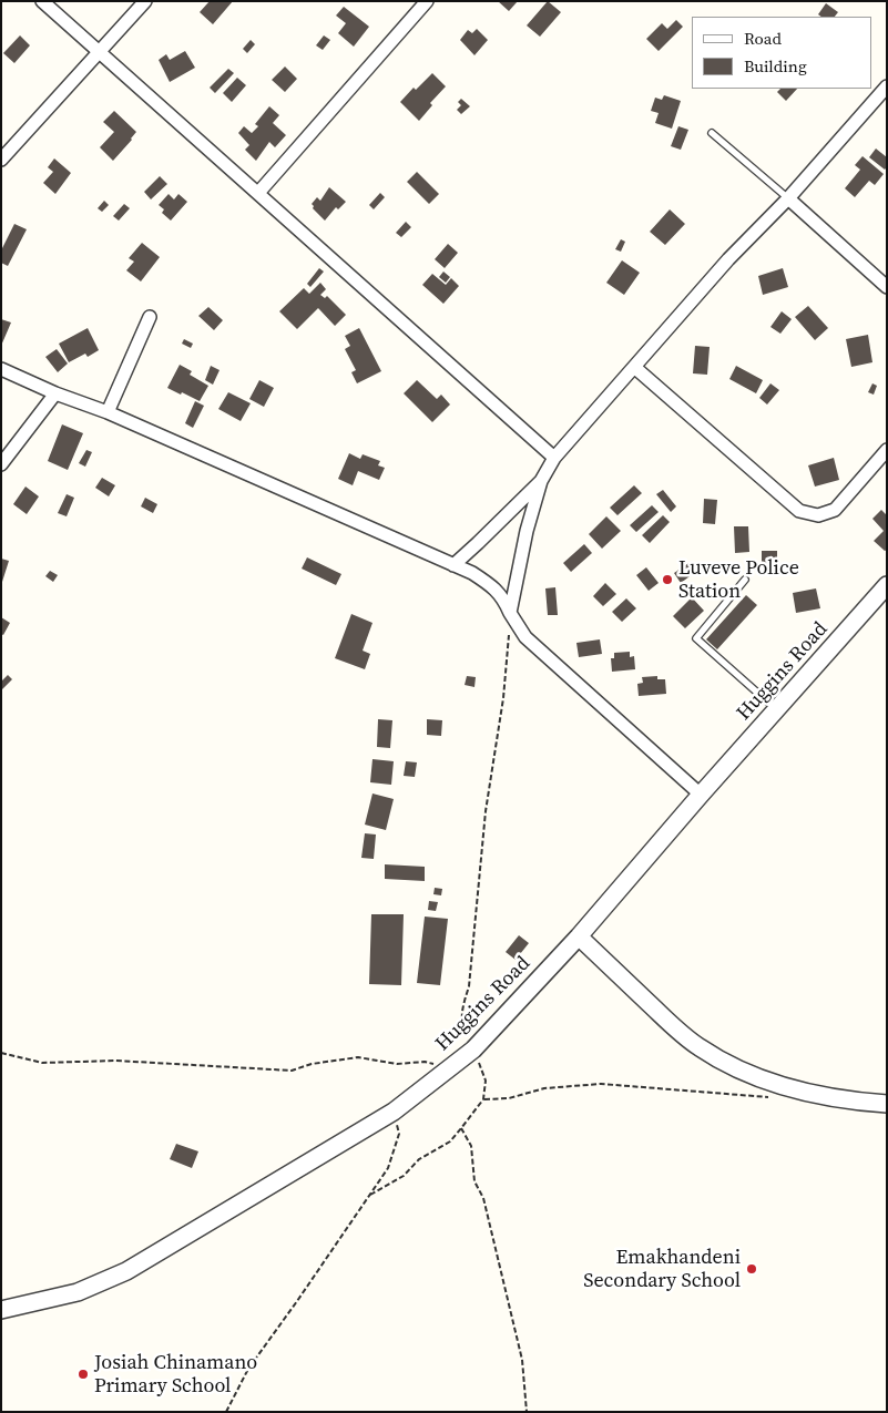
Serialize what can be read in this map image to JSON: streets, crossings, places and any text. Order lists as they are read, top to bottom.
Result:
{
  "streets": {
    "street": ["Huggins Road"]
  },
  "places": ["Luveve Police Station", "Emakhandeni Secondary School", "Josiah Chinamano Primary School"],
  "legend": ["Road", "Building"]
}
